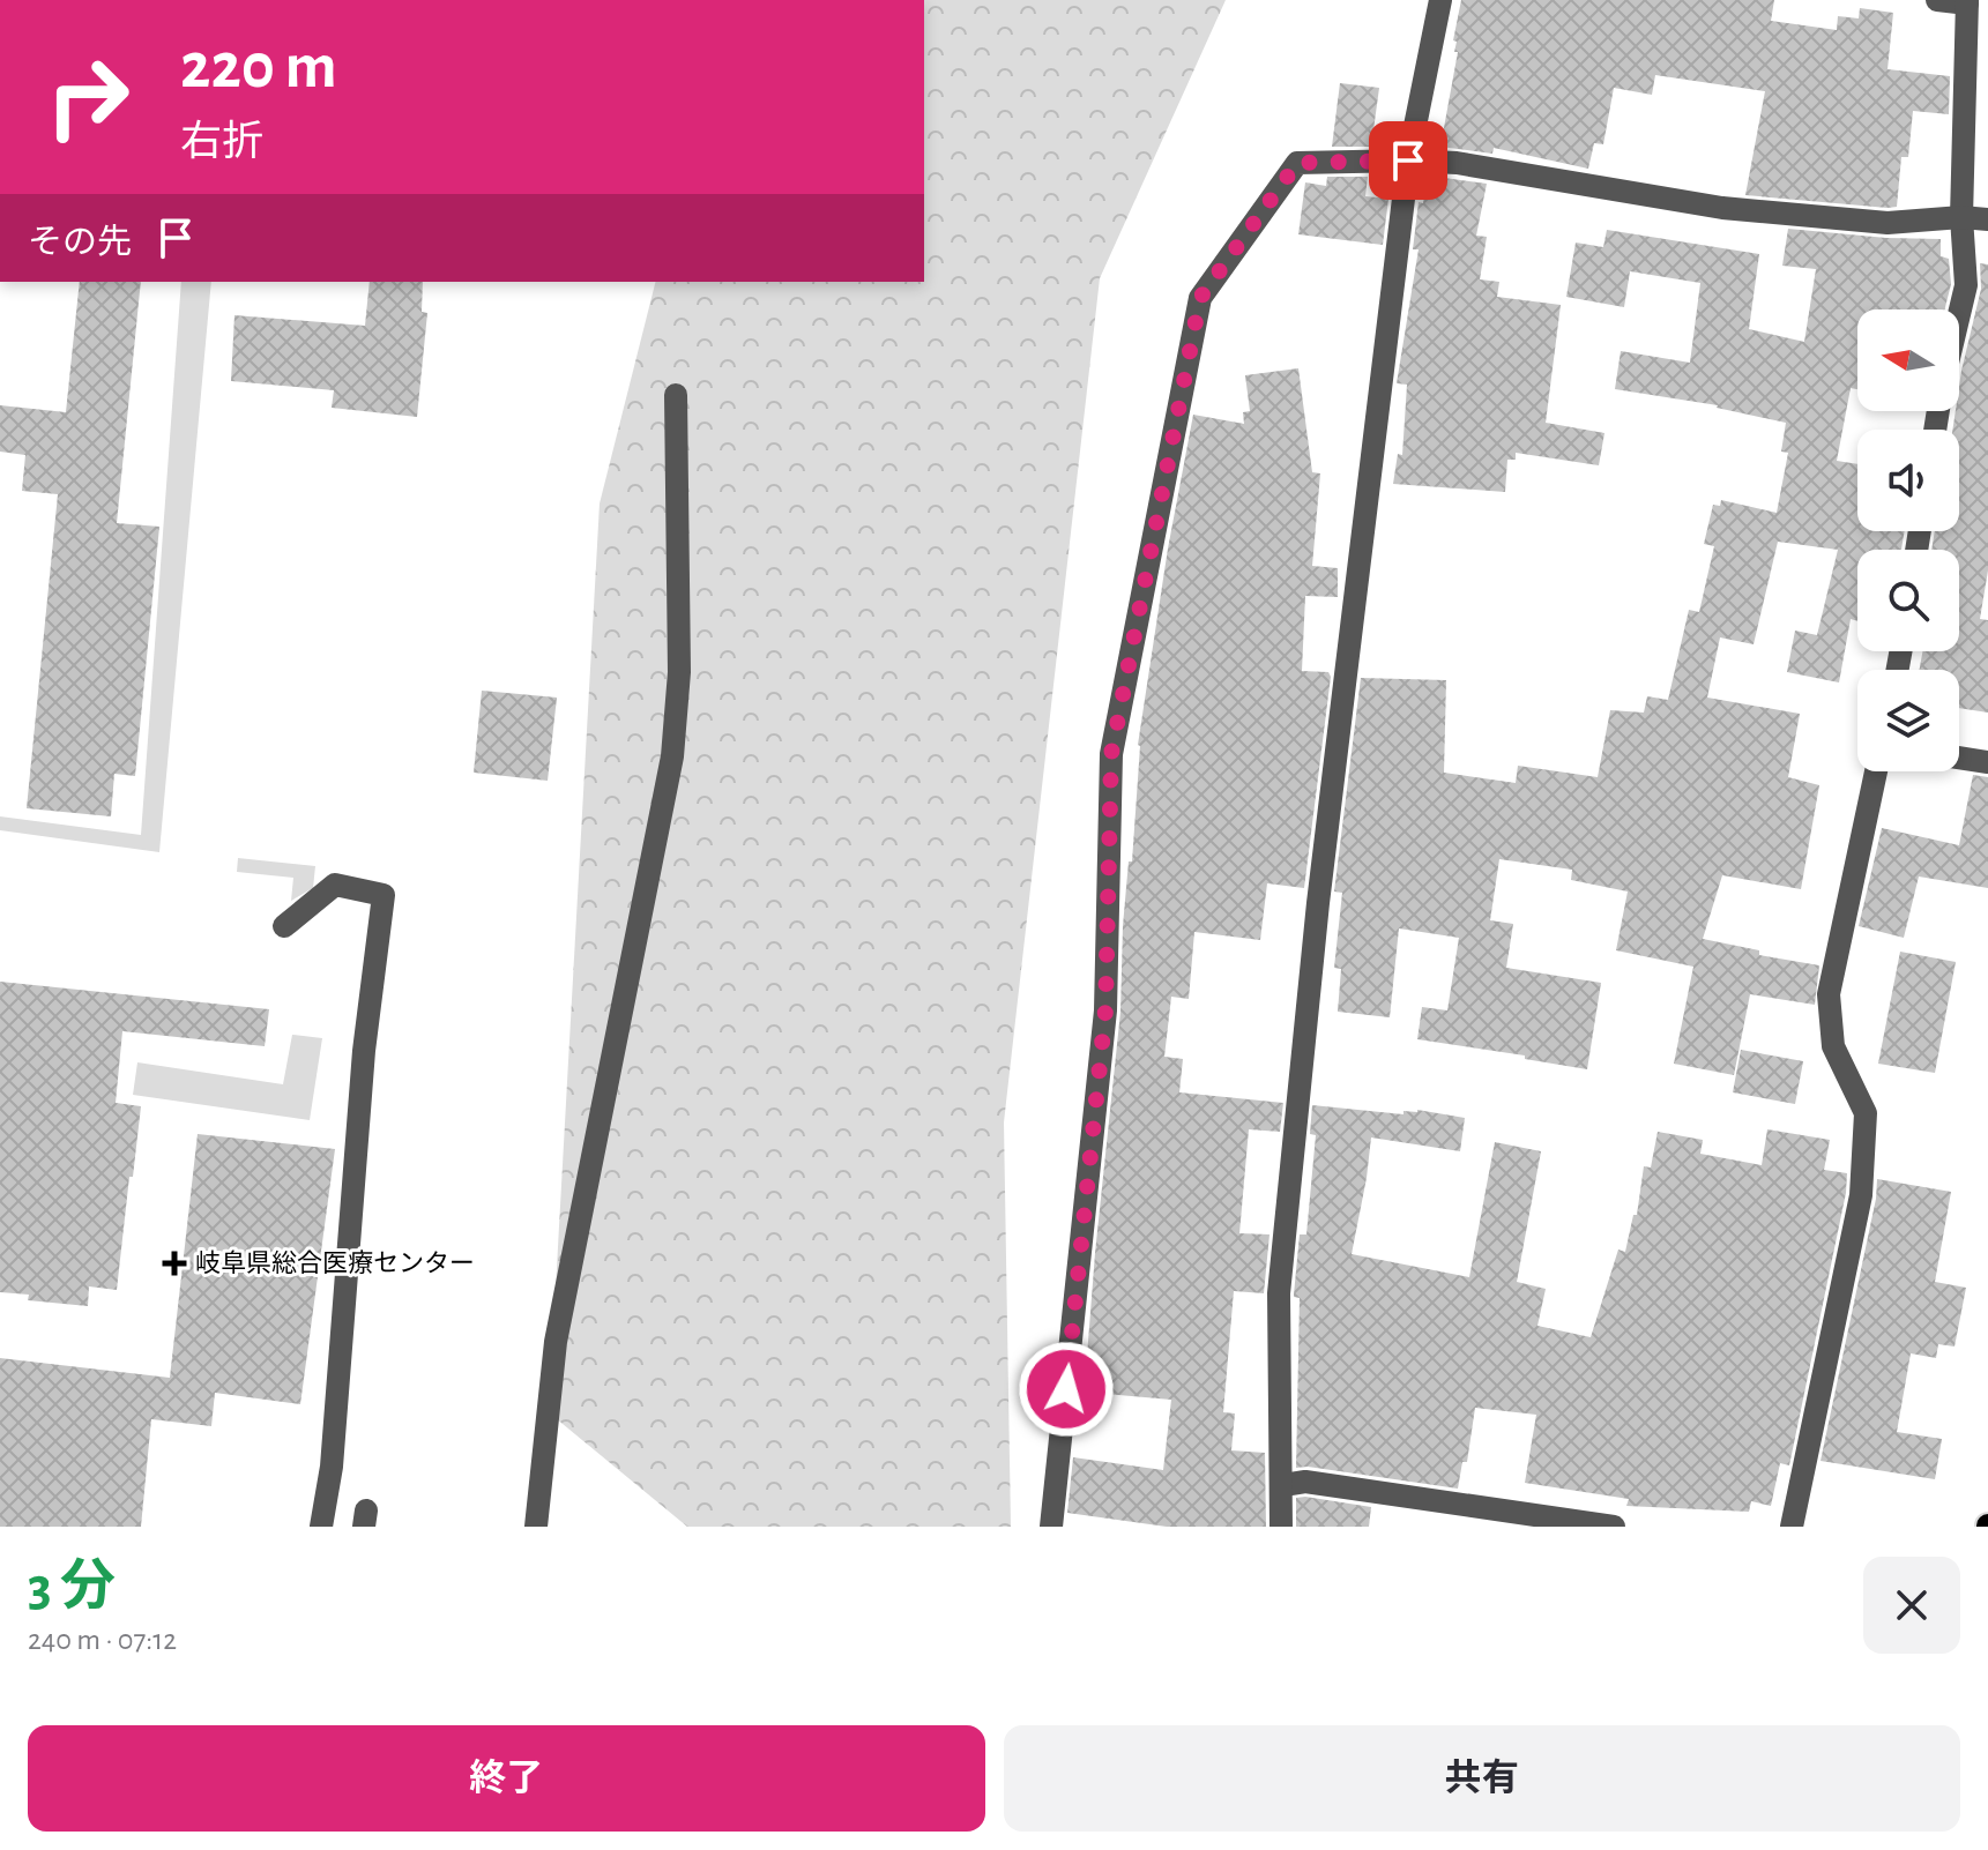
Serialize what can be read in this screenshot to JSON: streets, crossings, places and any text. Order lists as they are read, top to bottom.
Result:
{
  "places": {
    "health": ["岐阜県総合医療センター"]
  },
  "north": "left",
  "page": {
    "turn": ["220 m", "右折"],
    "then": "その先",
    "heading": ["3 分", "240 m · 07:12"],
    "buttons": ["終了", "共有"]
  }
}
